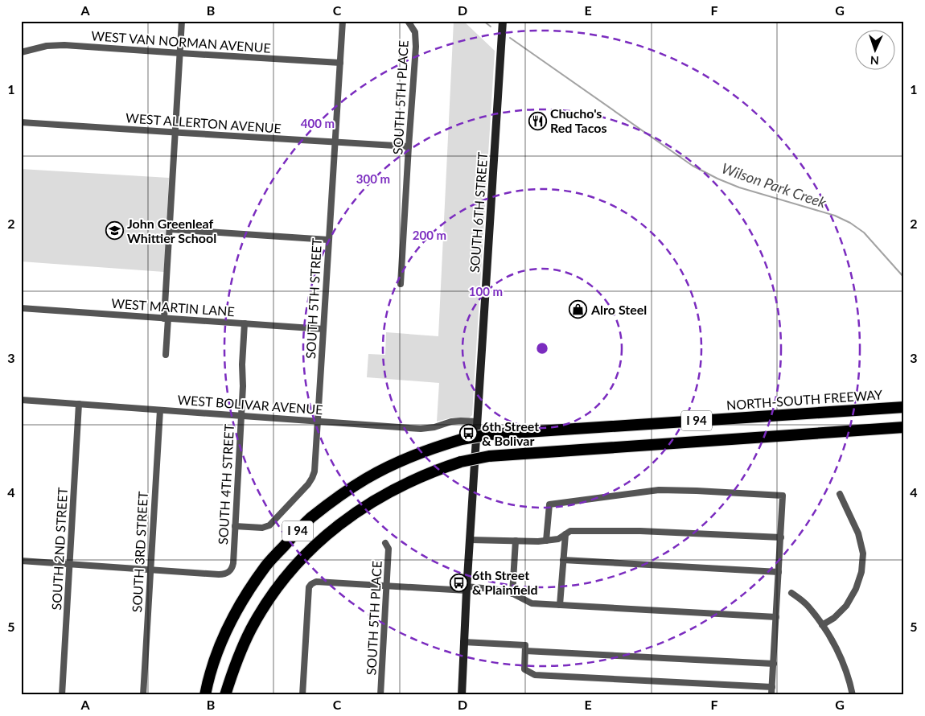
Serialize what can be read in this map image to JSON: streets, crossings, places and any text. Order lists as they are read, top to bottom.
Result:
{
  "streets": {
    "highway": ["NORTH-SOUTH FREEWAY", "I 94"],
    "street": [
      "WEST VAN NORMAN AVENUE",
      "SOUTH 5TH PLACE",
      "WEST ALLERTON AVENUE",
      "SOUTH 6TH STREET",
      "SOUTH 5TH STREET",
      "WEST MARTIN LANE",
      "WEST BOLIVAR AVENUE",
      "SOUTH 4TH STREET",
      "SOUTH 2ND STREET",
      "SOUTH 3RD STREET"
    ]
  },
  "crossings": [
    ["WEST VAN NORMAN AVENUE", "SOUTH 5TH STREET"],
    ["SOUTH 5TH PLACE", "WEST ALLERTON AVENUE"],
    ["WEST ALLERTON AVENUE", "SOUTH 5TH STREET"],
    ["SOUTH 6TH STREET", "WEST BOLIVAR AVENUE"],
    ["SOUTH 5TH STREET", "WEST MARTIN LANE"],
    ["SOUTH 5TH STREET", "WEST BOLIVAR AVENUE"],
    ["SOUTH 5TH STREET", "SOUTH 4TH STREET"],
    ["WEST MARTIN LANE", "SOUTH 4TH STREET"],
    ["WEST BOLIVAR AVENUE", "SOUTH 4TH STREET"],
    ["WEST BOLIVAR AVENUE", "SOUTH 2ND STREET"],
    ["WEST BOLIVAR AVENUE", "SOUTH 3RD STREET"],
    ["SOUTH 4TH STREET", "SOUTH 3RD STREET"]
  ],
  "water": ["Wilson Park Creek"],
  "places": {
    "restaurant": ["Chucho's Red Tacos"],
    "school or university": ["John Greenleaf Whittier School"],
    "shop": ["Alro Steel"],
    "bus stop": ["6th Street & Bolivar", "6th Street & Plainfield"]
  },
  "north": "bottom",
  "grid": {
    "columns": [
      "A",
      "B",
      "C",
      "D",
      "E",
      "F",
      "G"
    ],
    "rows": [
      "1",
      "2",
      "3",
      "4",
      "5"
    ]
  },
  "rings": [
    "400 m",
    "300 m",
    "200 m",
    "100 m"
  ]
}
